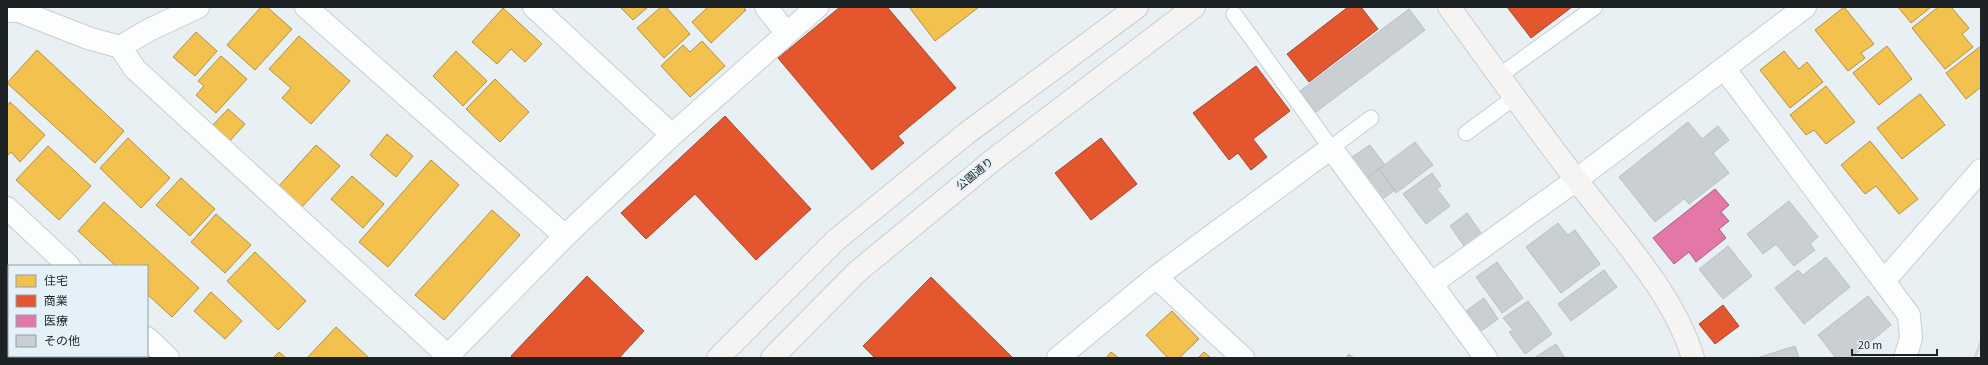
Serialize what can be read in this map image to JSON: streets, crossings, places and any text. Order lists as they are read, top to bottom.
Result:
{
  "streets": {
    "street": ["公園通り"]
  },
  "legend": [
    "住宅",
    "商業",
    "医療",
    "その他"
  ],
  "scale_bar": "20 m"
}
